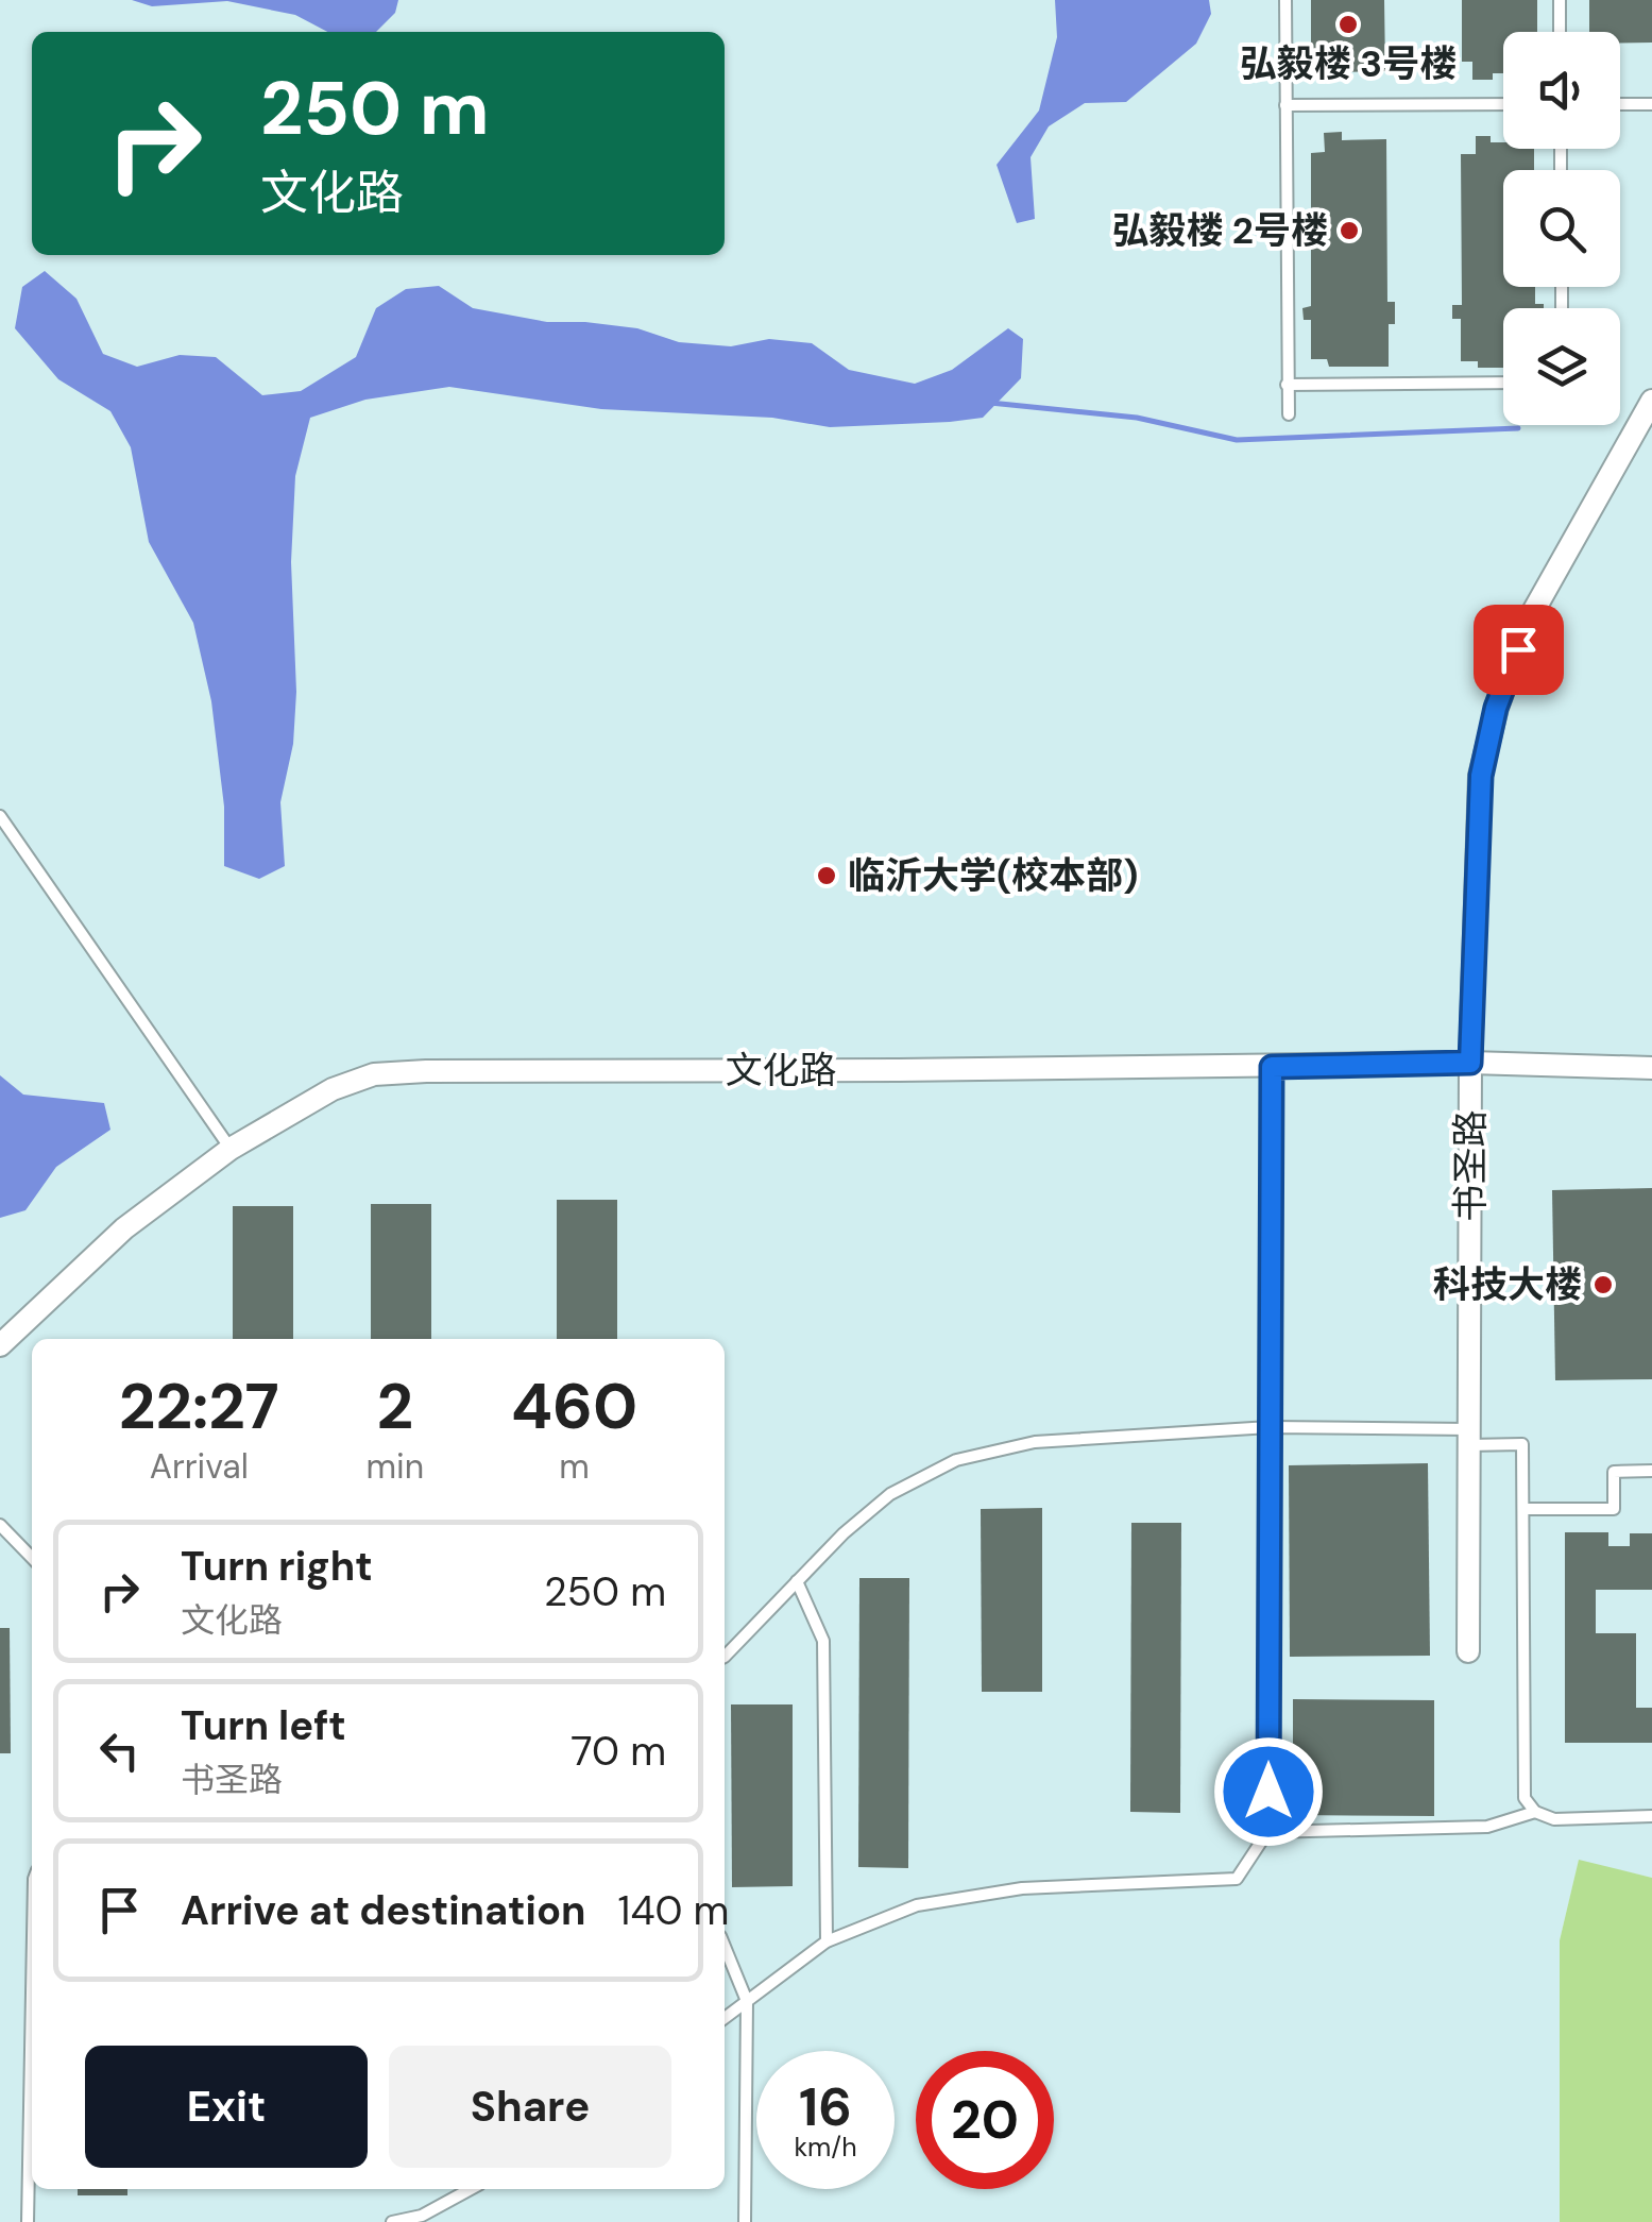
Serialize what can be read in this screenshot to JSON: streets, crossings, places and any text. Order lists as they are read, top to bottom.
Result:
{
  "streets": {
    "street": ["文化路", "书圣路"]
  },
  "crossings": [
    ["文化路", "书圣路"]
  ],
  "places": [
    "弘毅楼 3号楼",
    "弘毅楼 2号楼",
    "临沂大学(校本部)",
    "科技大楼"
  ],
  "page": {
    "turn": ["250 m", "文化路"],
    "eta": [
      "22:27",
      "Arrival",
      "2",
      "min",
      "460",
      "m"
    ],
    "list": [
      {
        "name": "Turn right",
        "note": "文化路",
        "value": "250 m"
      },
      {
        "name": "Turn left",
        "note": "书圣路",
        "value": "70 m"
      },
      {
        "name": "Arrive at destination",
        "value": "140 m"
      }
    ],
    "buttons": ["Exit", "Share"],
    "speed": "16 km/h",
    "limit": "20"
  }
}
